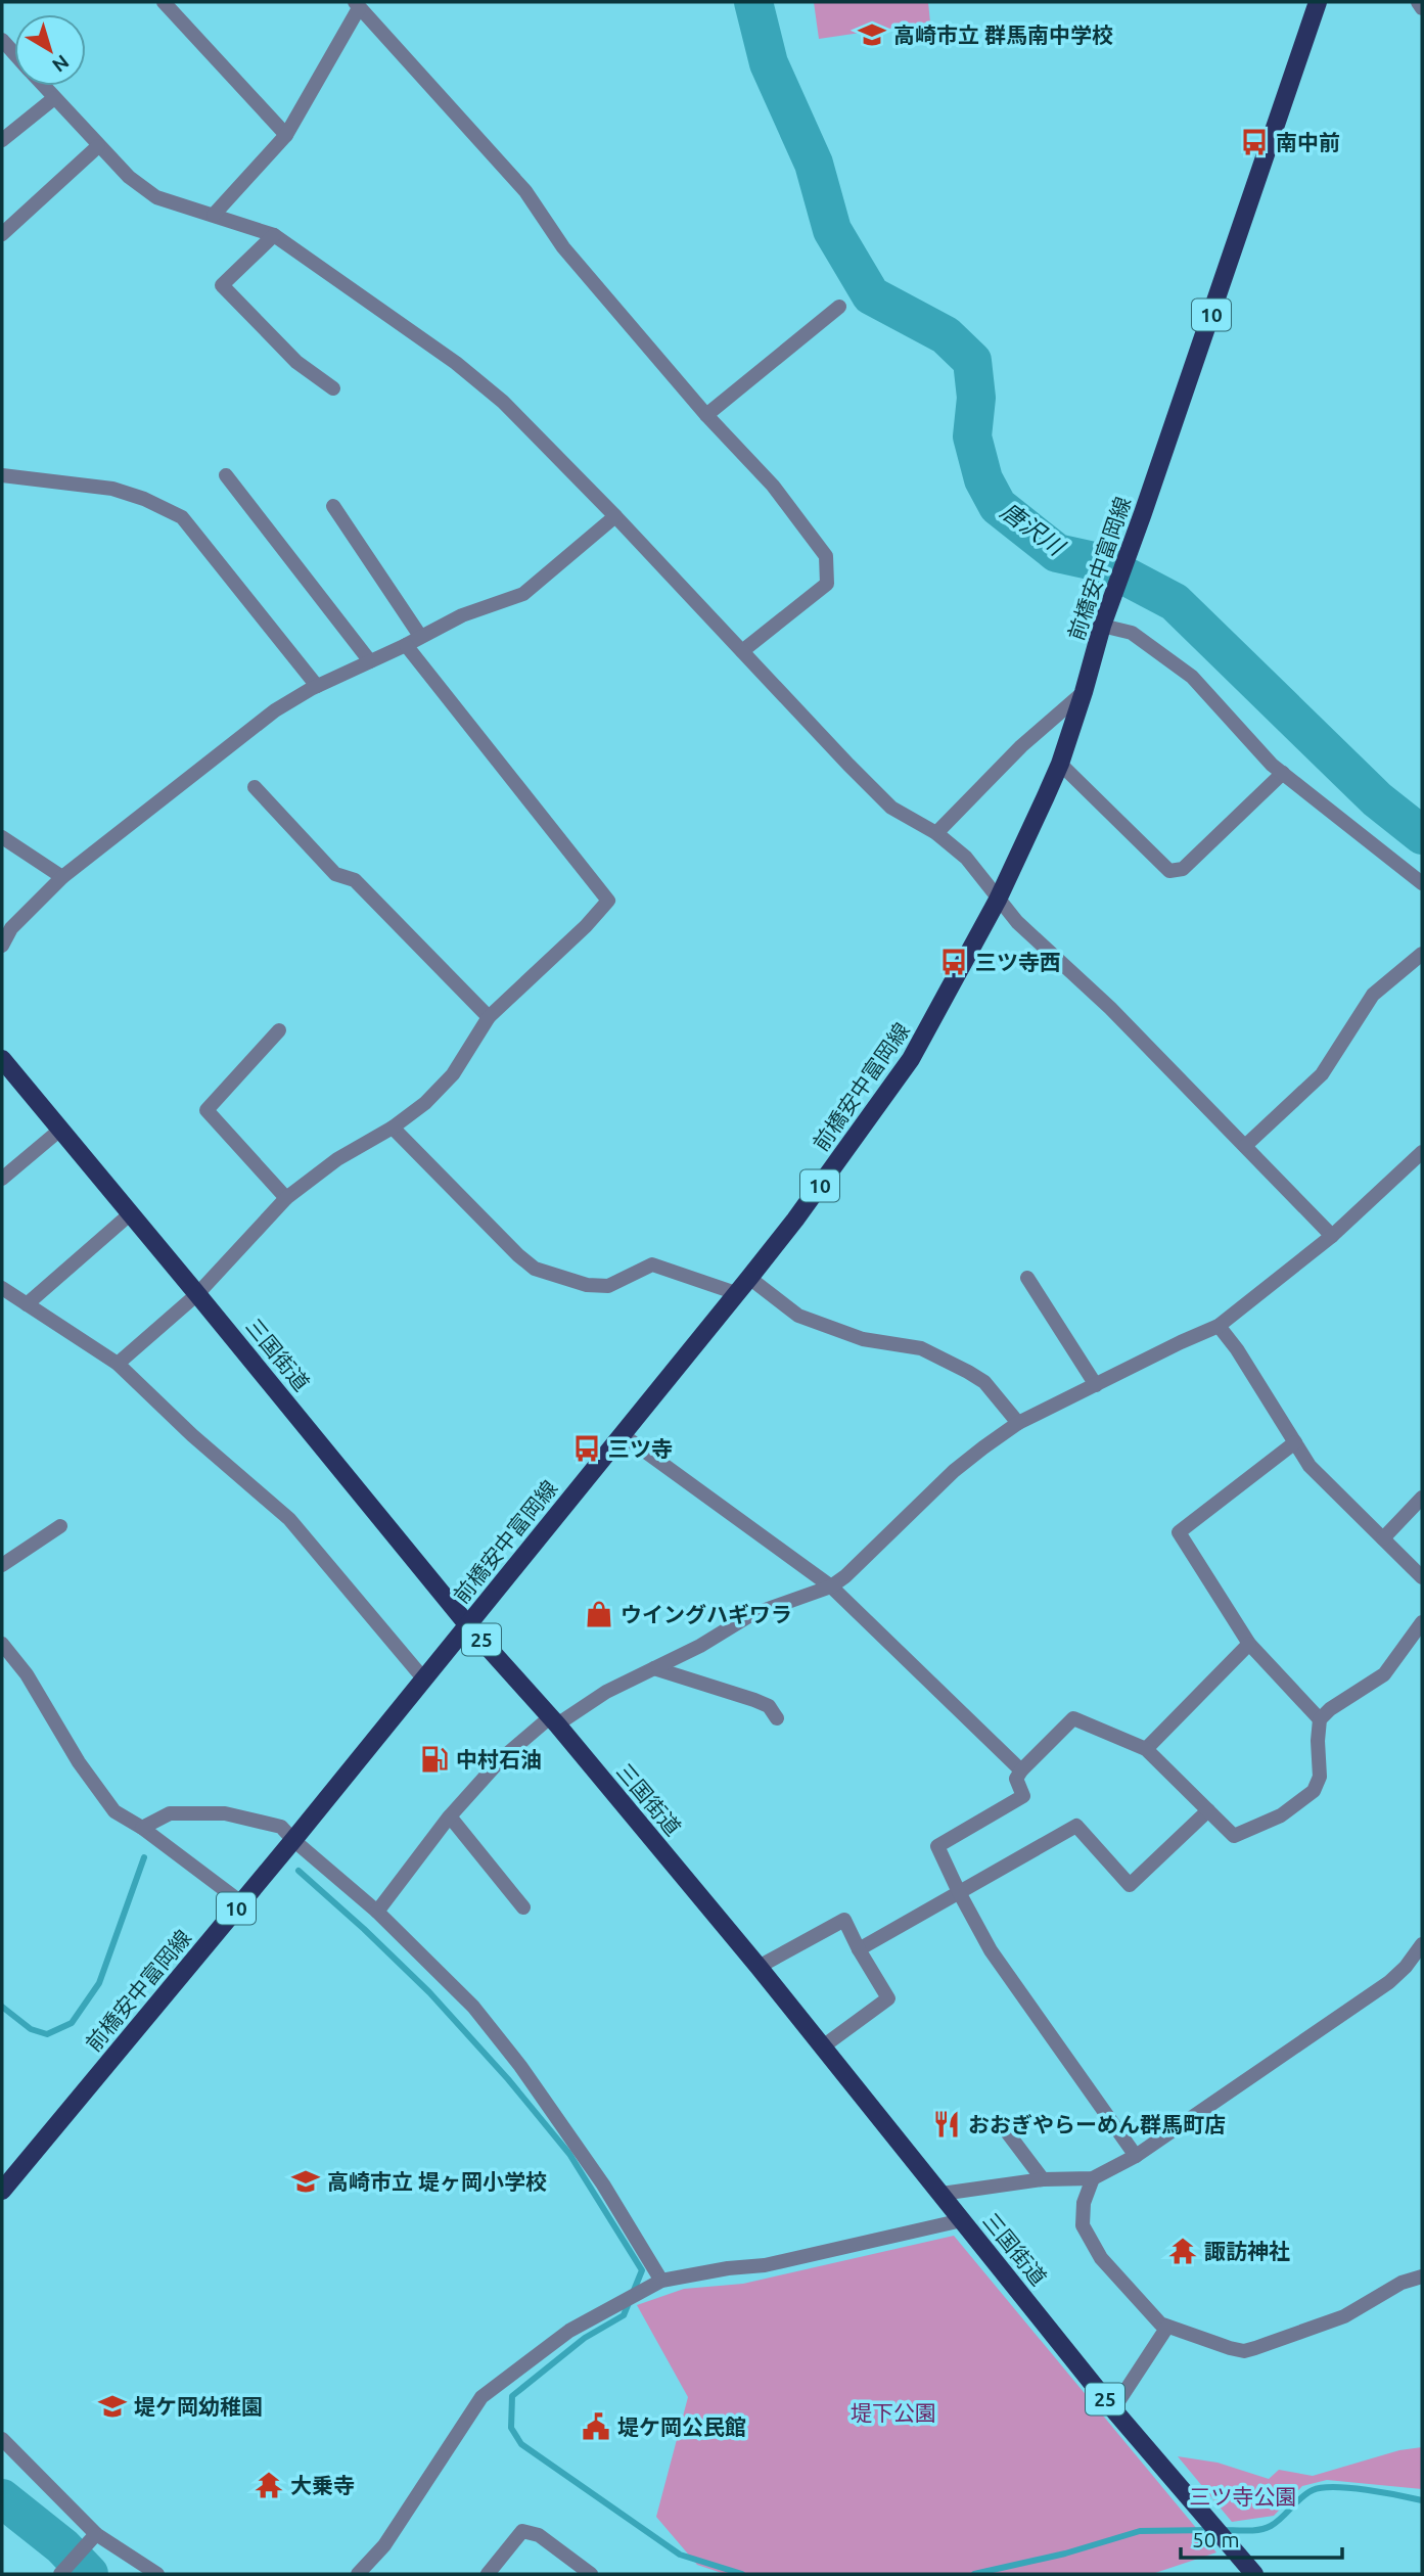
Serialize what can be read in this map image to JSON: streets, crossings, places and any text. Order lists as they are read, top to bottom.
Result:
{
  "streets": {
    "main road": [
      "10",
      "前橋安中富岡線",
      "三国街道",
      "25"
    ]
  },
  "crossings": [
    ["前橋安中富岡線", "三国街道"]
  ],
  "water": ["唐沢川"],
  "parks": ["堤下公園", "三ツ寺公園"],
  "places": {
    "school or university": ["高崎市立 群馬南中学校", "高崎市立 堤ヶ岡小学校", "堤ケ岡幼稚園"],
    "bus stop": ["南中前", "三ツ寺西", "三ツ寺"],
    "shop": ["ウイングハギワラ"],
    "fuel station": ["中村石油"],
    "restaurant": ["おおぎやらーめん群馬町店"],
    "temple": ["諏訪神社", "大乗寺"],
    "public building": ["堤ケ岡公民館"]
  },
  "scale_bar": "50 m",
  "north": "bottom right"
}
